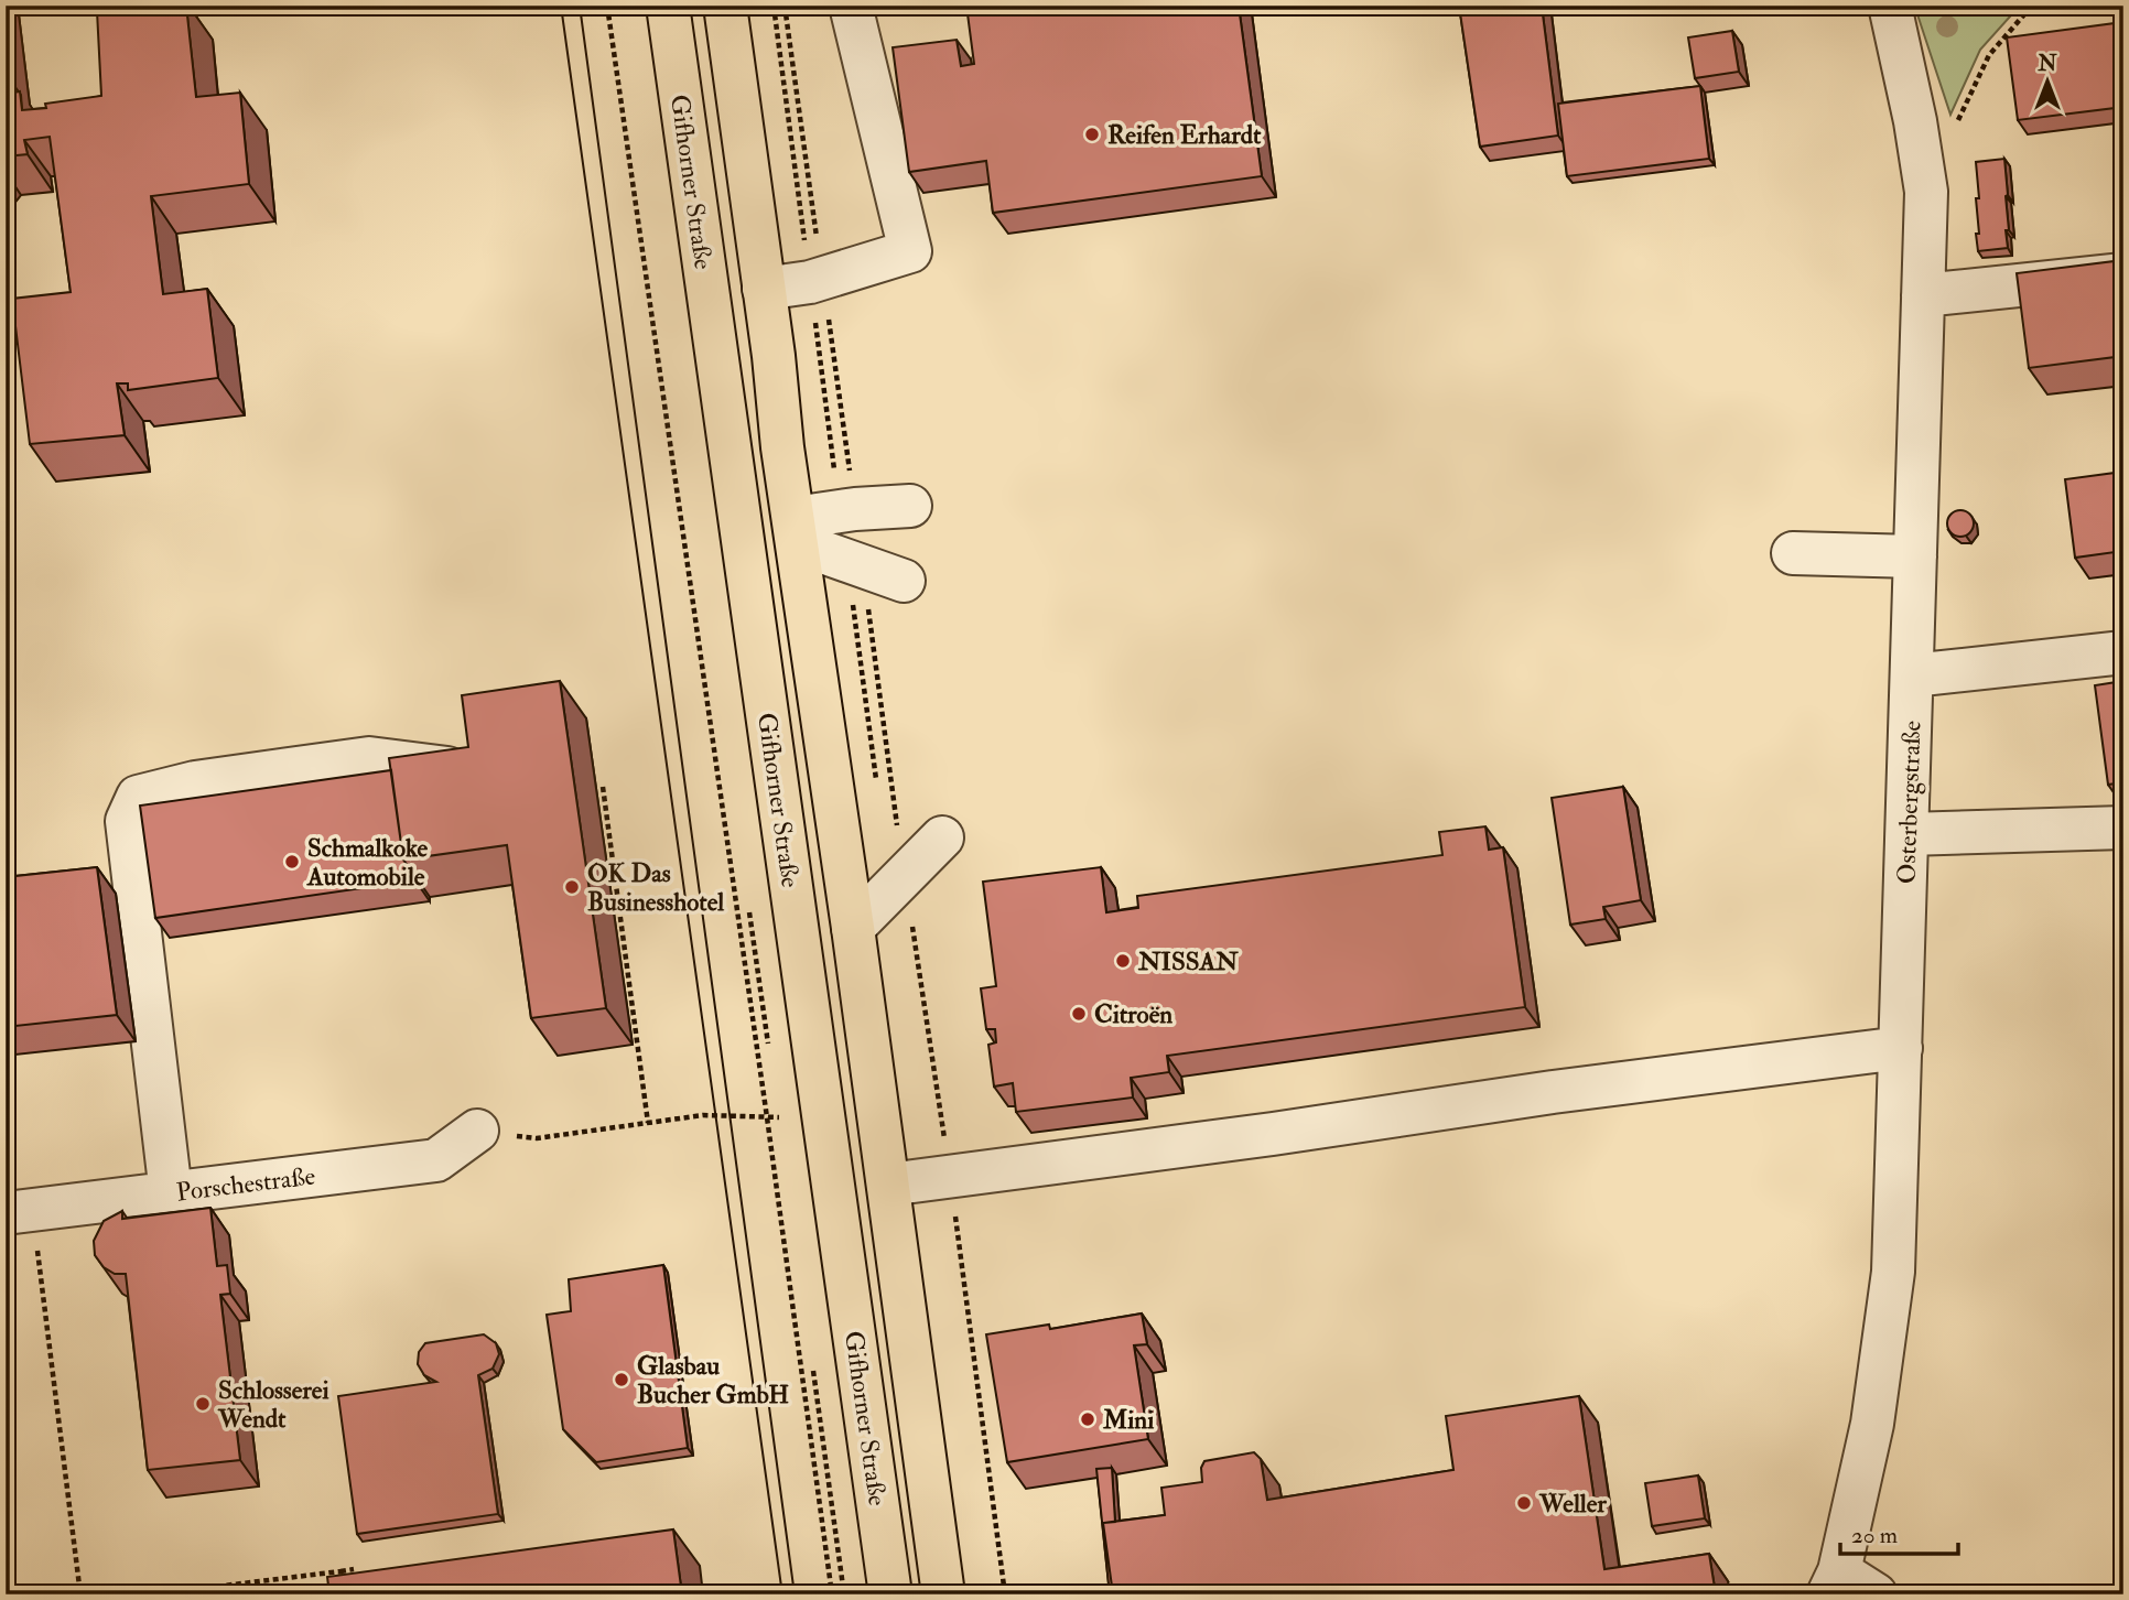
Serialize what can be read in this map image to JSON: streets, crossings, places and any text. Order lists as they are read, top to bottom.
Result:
{
  "streets": {
    "main road": ["Gifhorner Straße"],
    "street": ["Osterbergstraße", "Porschestraße"]
  },
  "places": [
    "Reifen Erhardt",
    "Schmalkoke Automobile",
    "OK Das Businesshotel",
    "NISSAN",
    "Citroën",
    "Glasbau Bucher GmbH",
    "Schlosserei Wendt",
    "Mini",
    "Weller"
  ],
  "scale_bar": "20 m",
  "north": "top"
}
